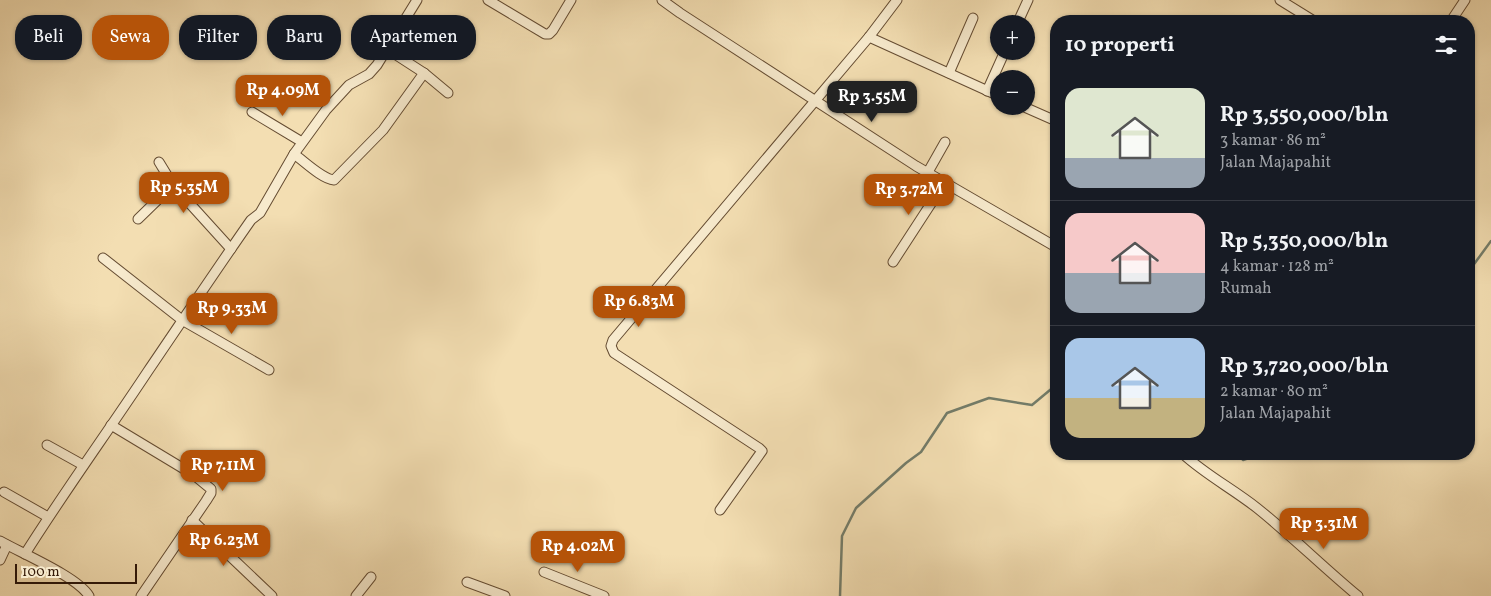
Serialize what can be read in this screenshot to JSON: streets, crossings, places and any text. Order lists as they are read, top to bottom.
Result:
{
  "scale_bar": "100 m",
  "page": {
    "map_buttons": ["+", "−"],
    "chip": [
      "Beli",
      "Sewa",
      "Filter",
      "Baru",
      "Apartemen"
    ],
    "heading": "10 properti",
    "price": [
      "Rp 4.09M",
      "Rp 3.55M",
      "Rp 5.35M",
      "Rp 3.72M",
      "Rp 6.83M",
      "Rp 9.33M",
      "Rp 7.11M",
      "Rp 3.31M",
      "Rp 6.23M",
      "Rp 4.02M"
    ],
    "list": [
      {
        "name": "Rp 3,550,000/bln",
        "note": "3 kamar · 86 m² · Jalan Majapahit"
      },
      {
        "name": "Rp 5,350,000/bln",
        "note": "4 kamar · 128 m² · Rumah"
      },
      {
        "name": "Rp 3,720,000/bln",
        "note": "2 kamar · 80 m² · Jalan Majapahit"
      }
    ],
    "scale": "100 m"
  }
}
